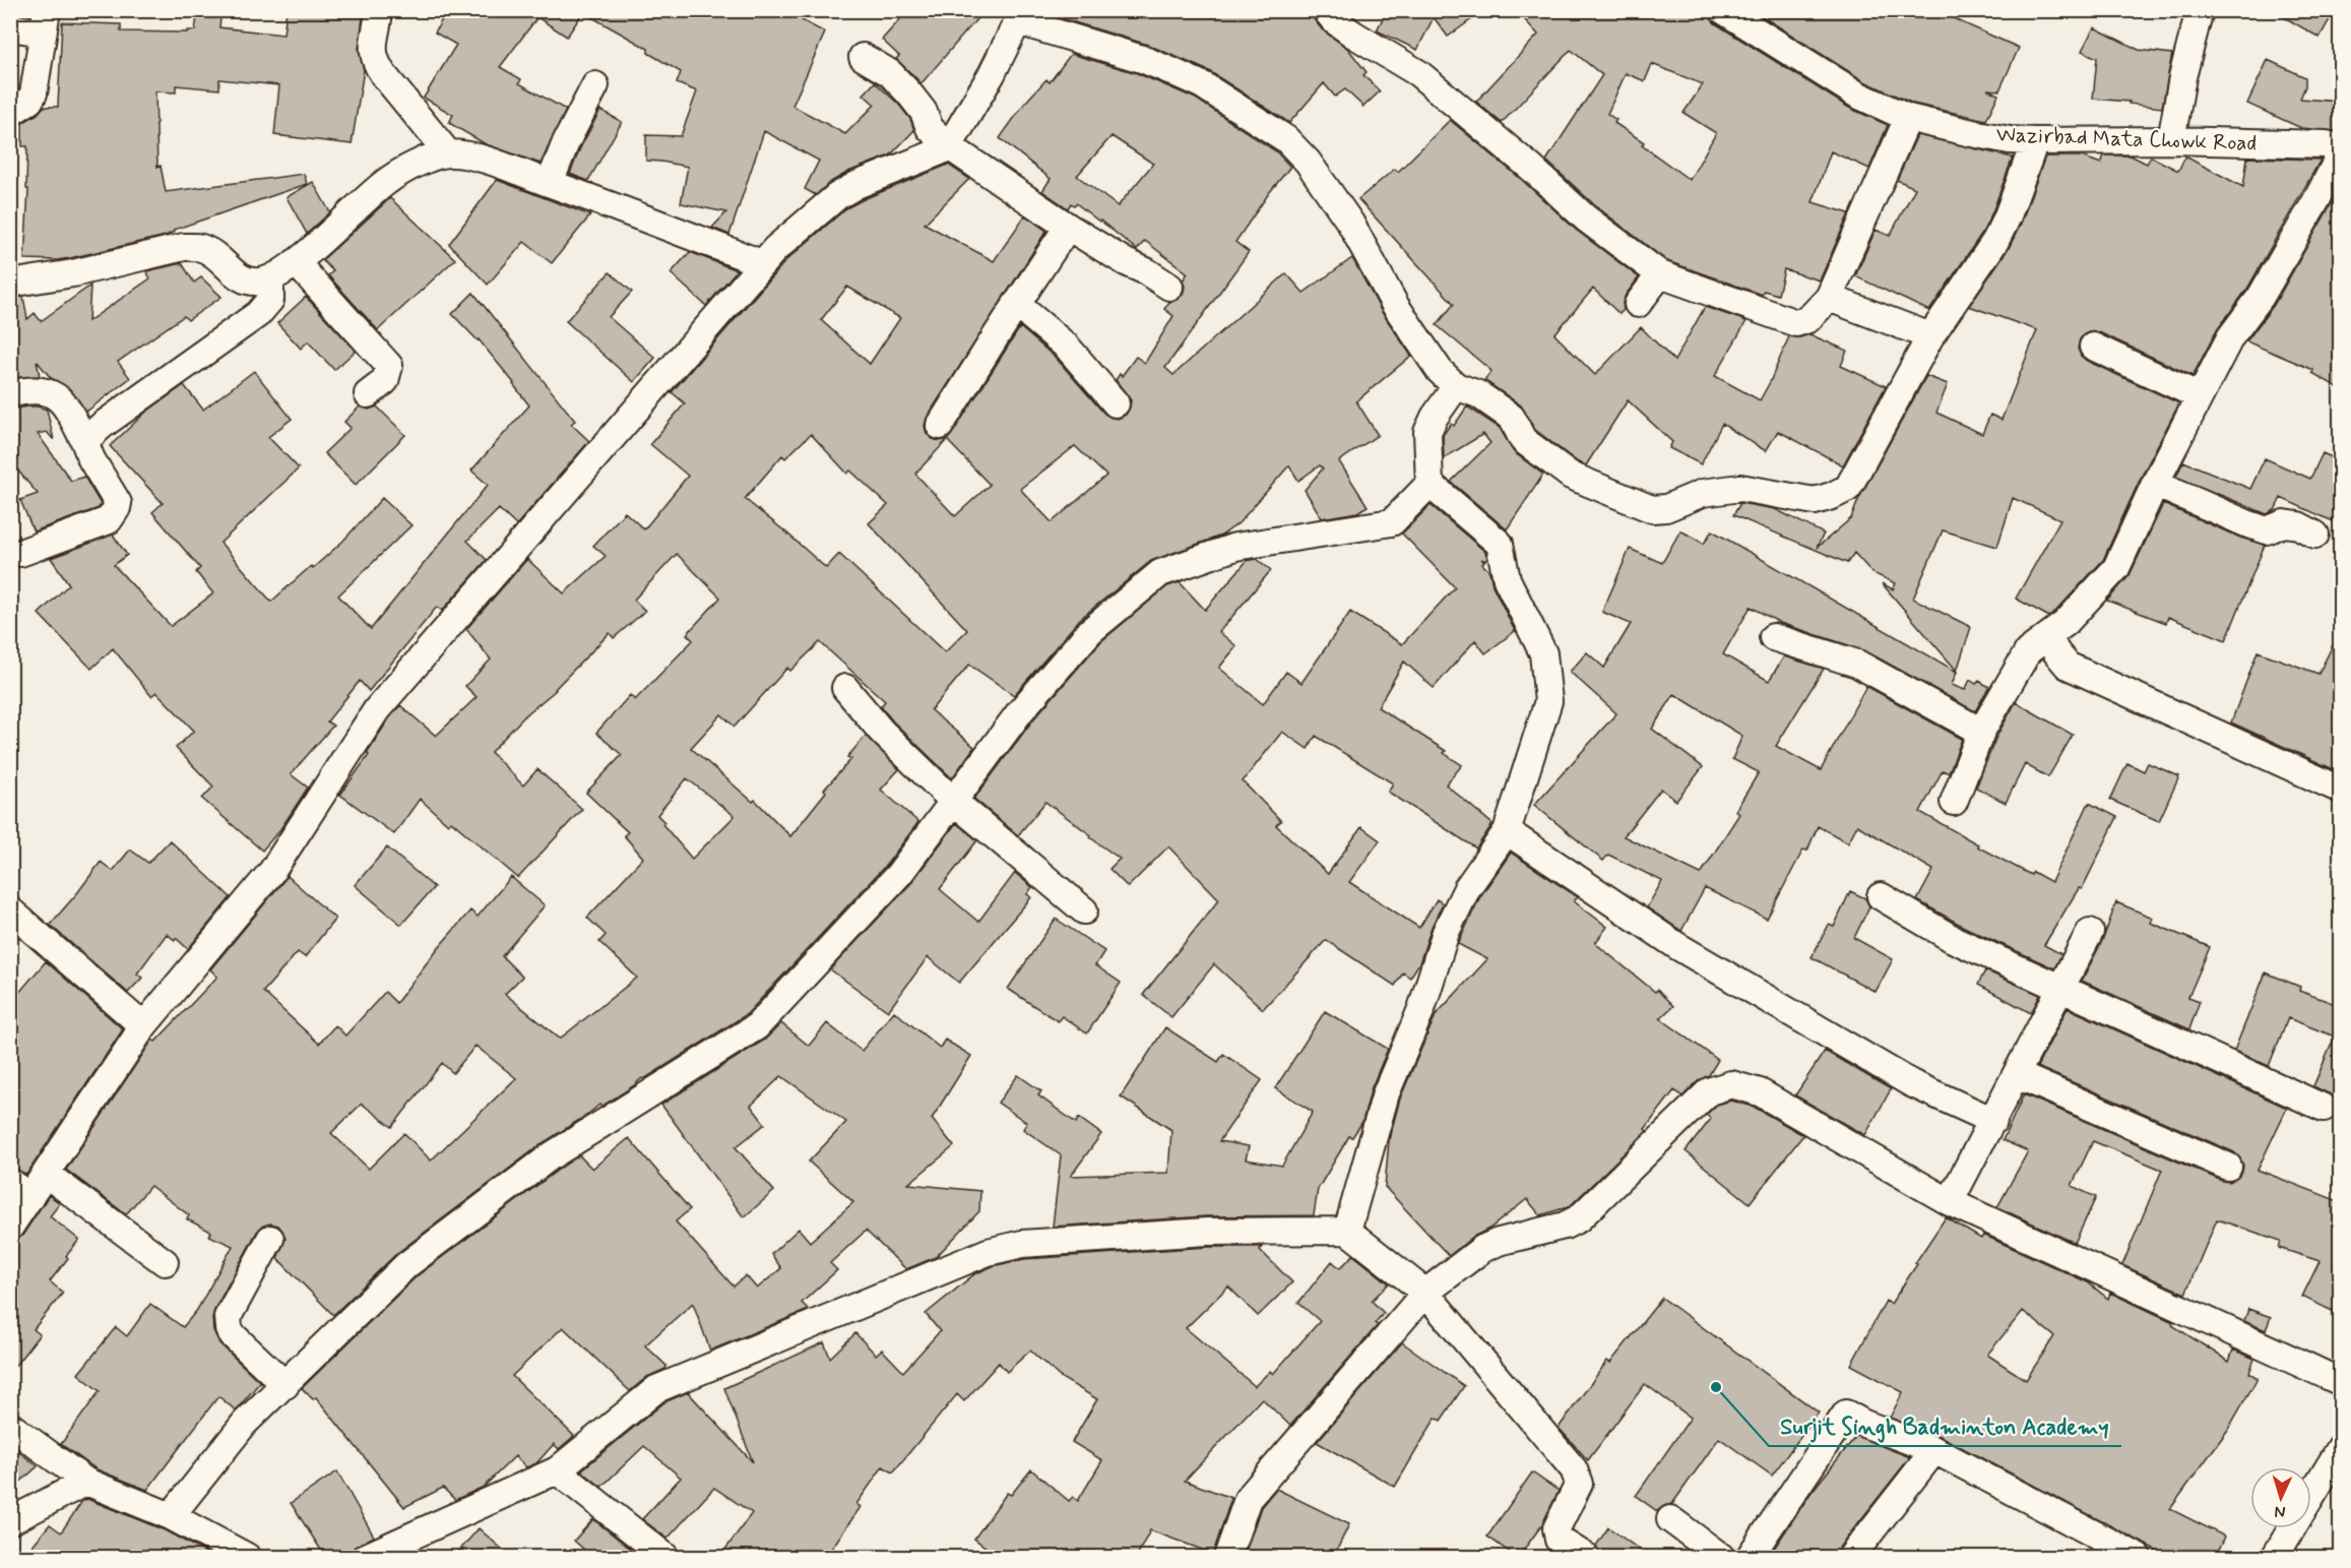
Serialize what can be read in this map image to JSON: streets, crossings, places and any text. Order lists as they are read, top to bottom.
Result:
{
  "streets": {
    "street": ["Wazirbad Mata Chowk Road"]
  },
  "places": ["Surjit Singh Badminton Academy"],
  "north": "bottom"
}
